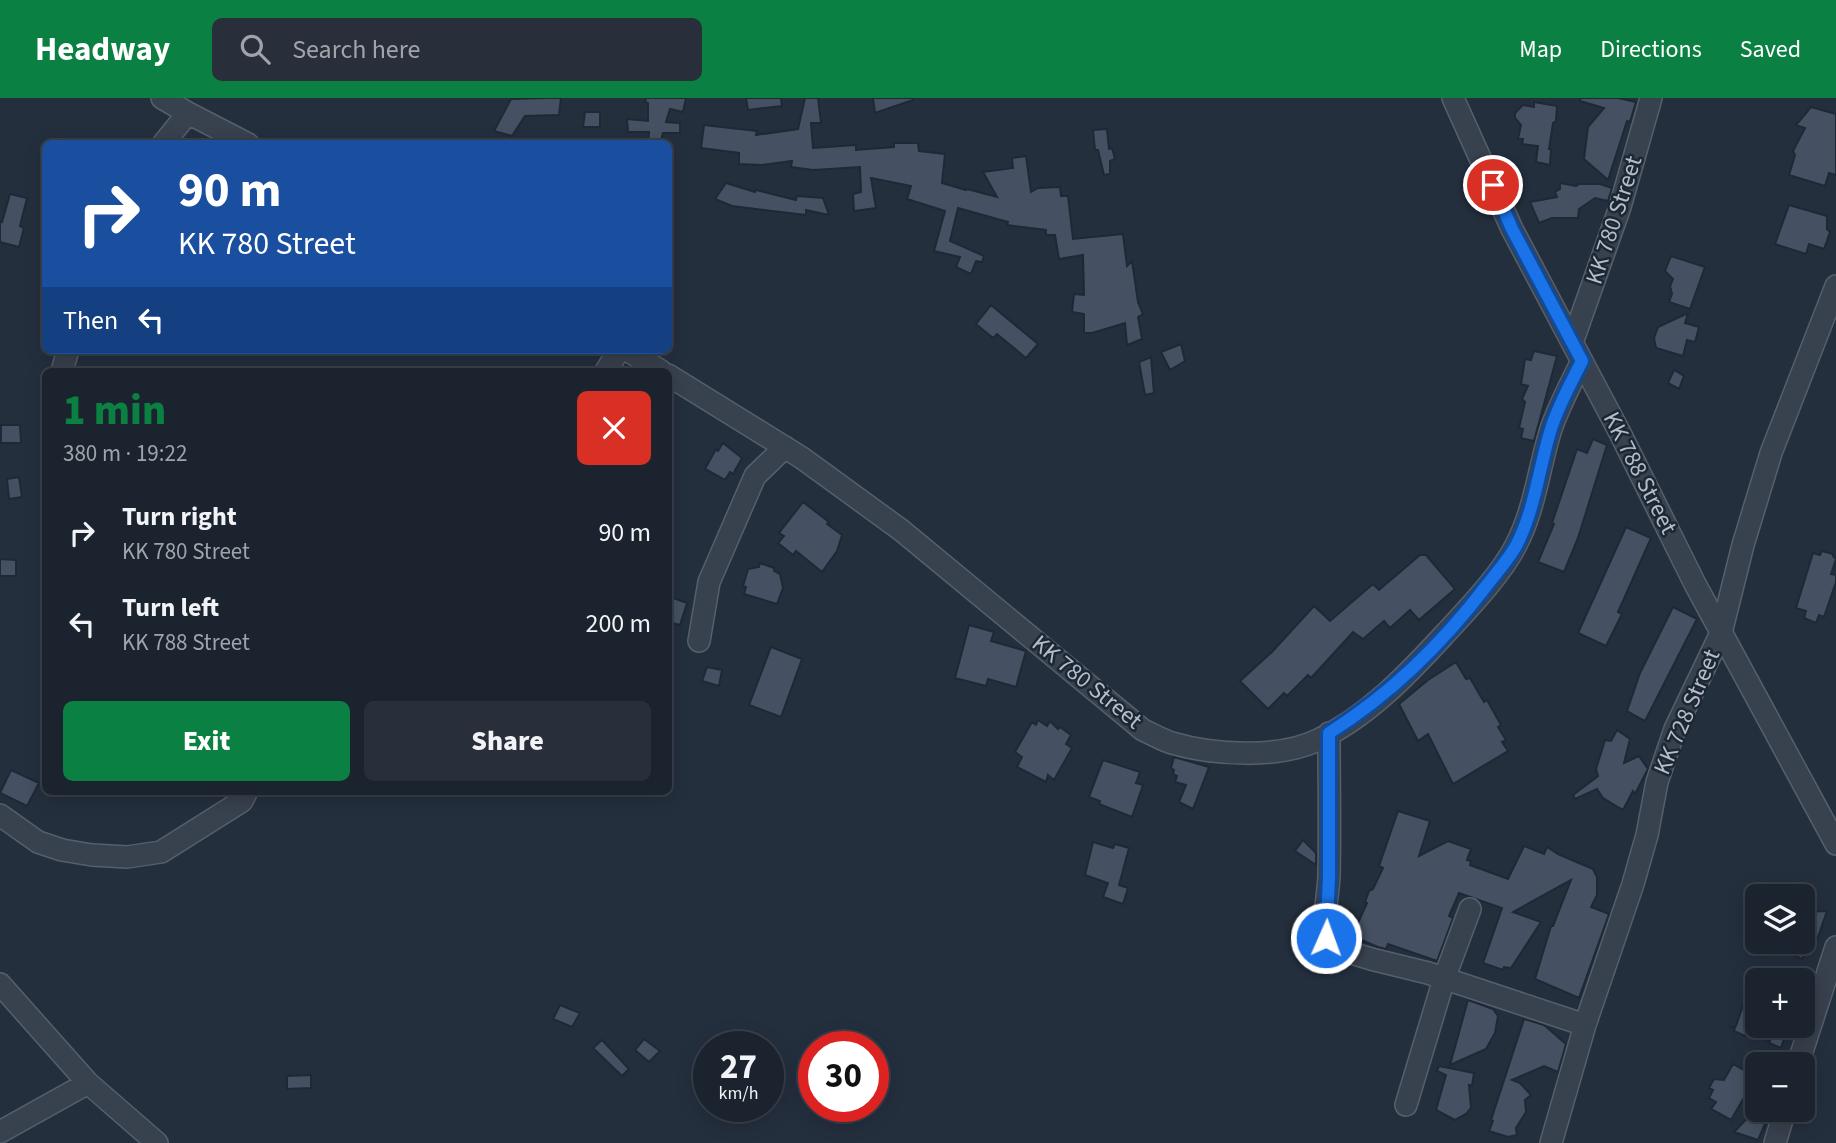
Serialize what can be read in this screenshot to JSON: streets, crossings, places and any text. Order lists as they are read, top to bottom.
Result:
{
  "streets": {
    "street": ["KK 780 Street", "KK 788 Street", "KK 728 Street"]
  },
  "crossings": [
    ["KK 780 Street", "KK 788 Street"],
    ["KK 788 Street", "KK 728 Street"]
  ],
  "page": {
    "header": "Headway",
    "search": "Search here",
    "nav": ["Map", "Directions", "Saved"],
    "turn": ["90 m", "KK 780 Street"],
    "then": "Then",
    "heading": ["1 min", "380 m · 19:22"],
    "list": [
      {
        "name": "Turn right",
        "note": "KK 780 Street",
        "value": "90 m"
      },
      {
        "name": "Turn left",
        "note": "KK 788 Street",
        "value": "200 m"
      }
    ],
    "buttons": ["Exit", "Share"],
    "map_buttons": ["+", "−"],
    "speed": "27 km/h",
    "limit": "30"
  }
}
